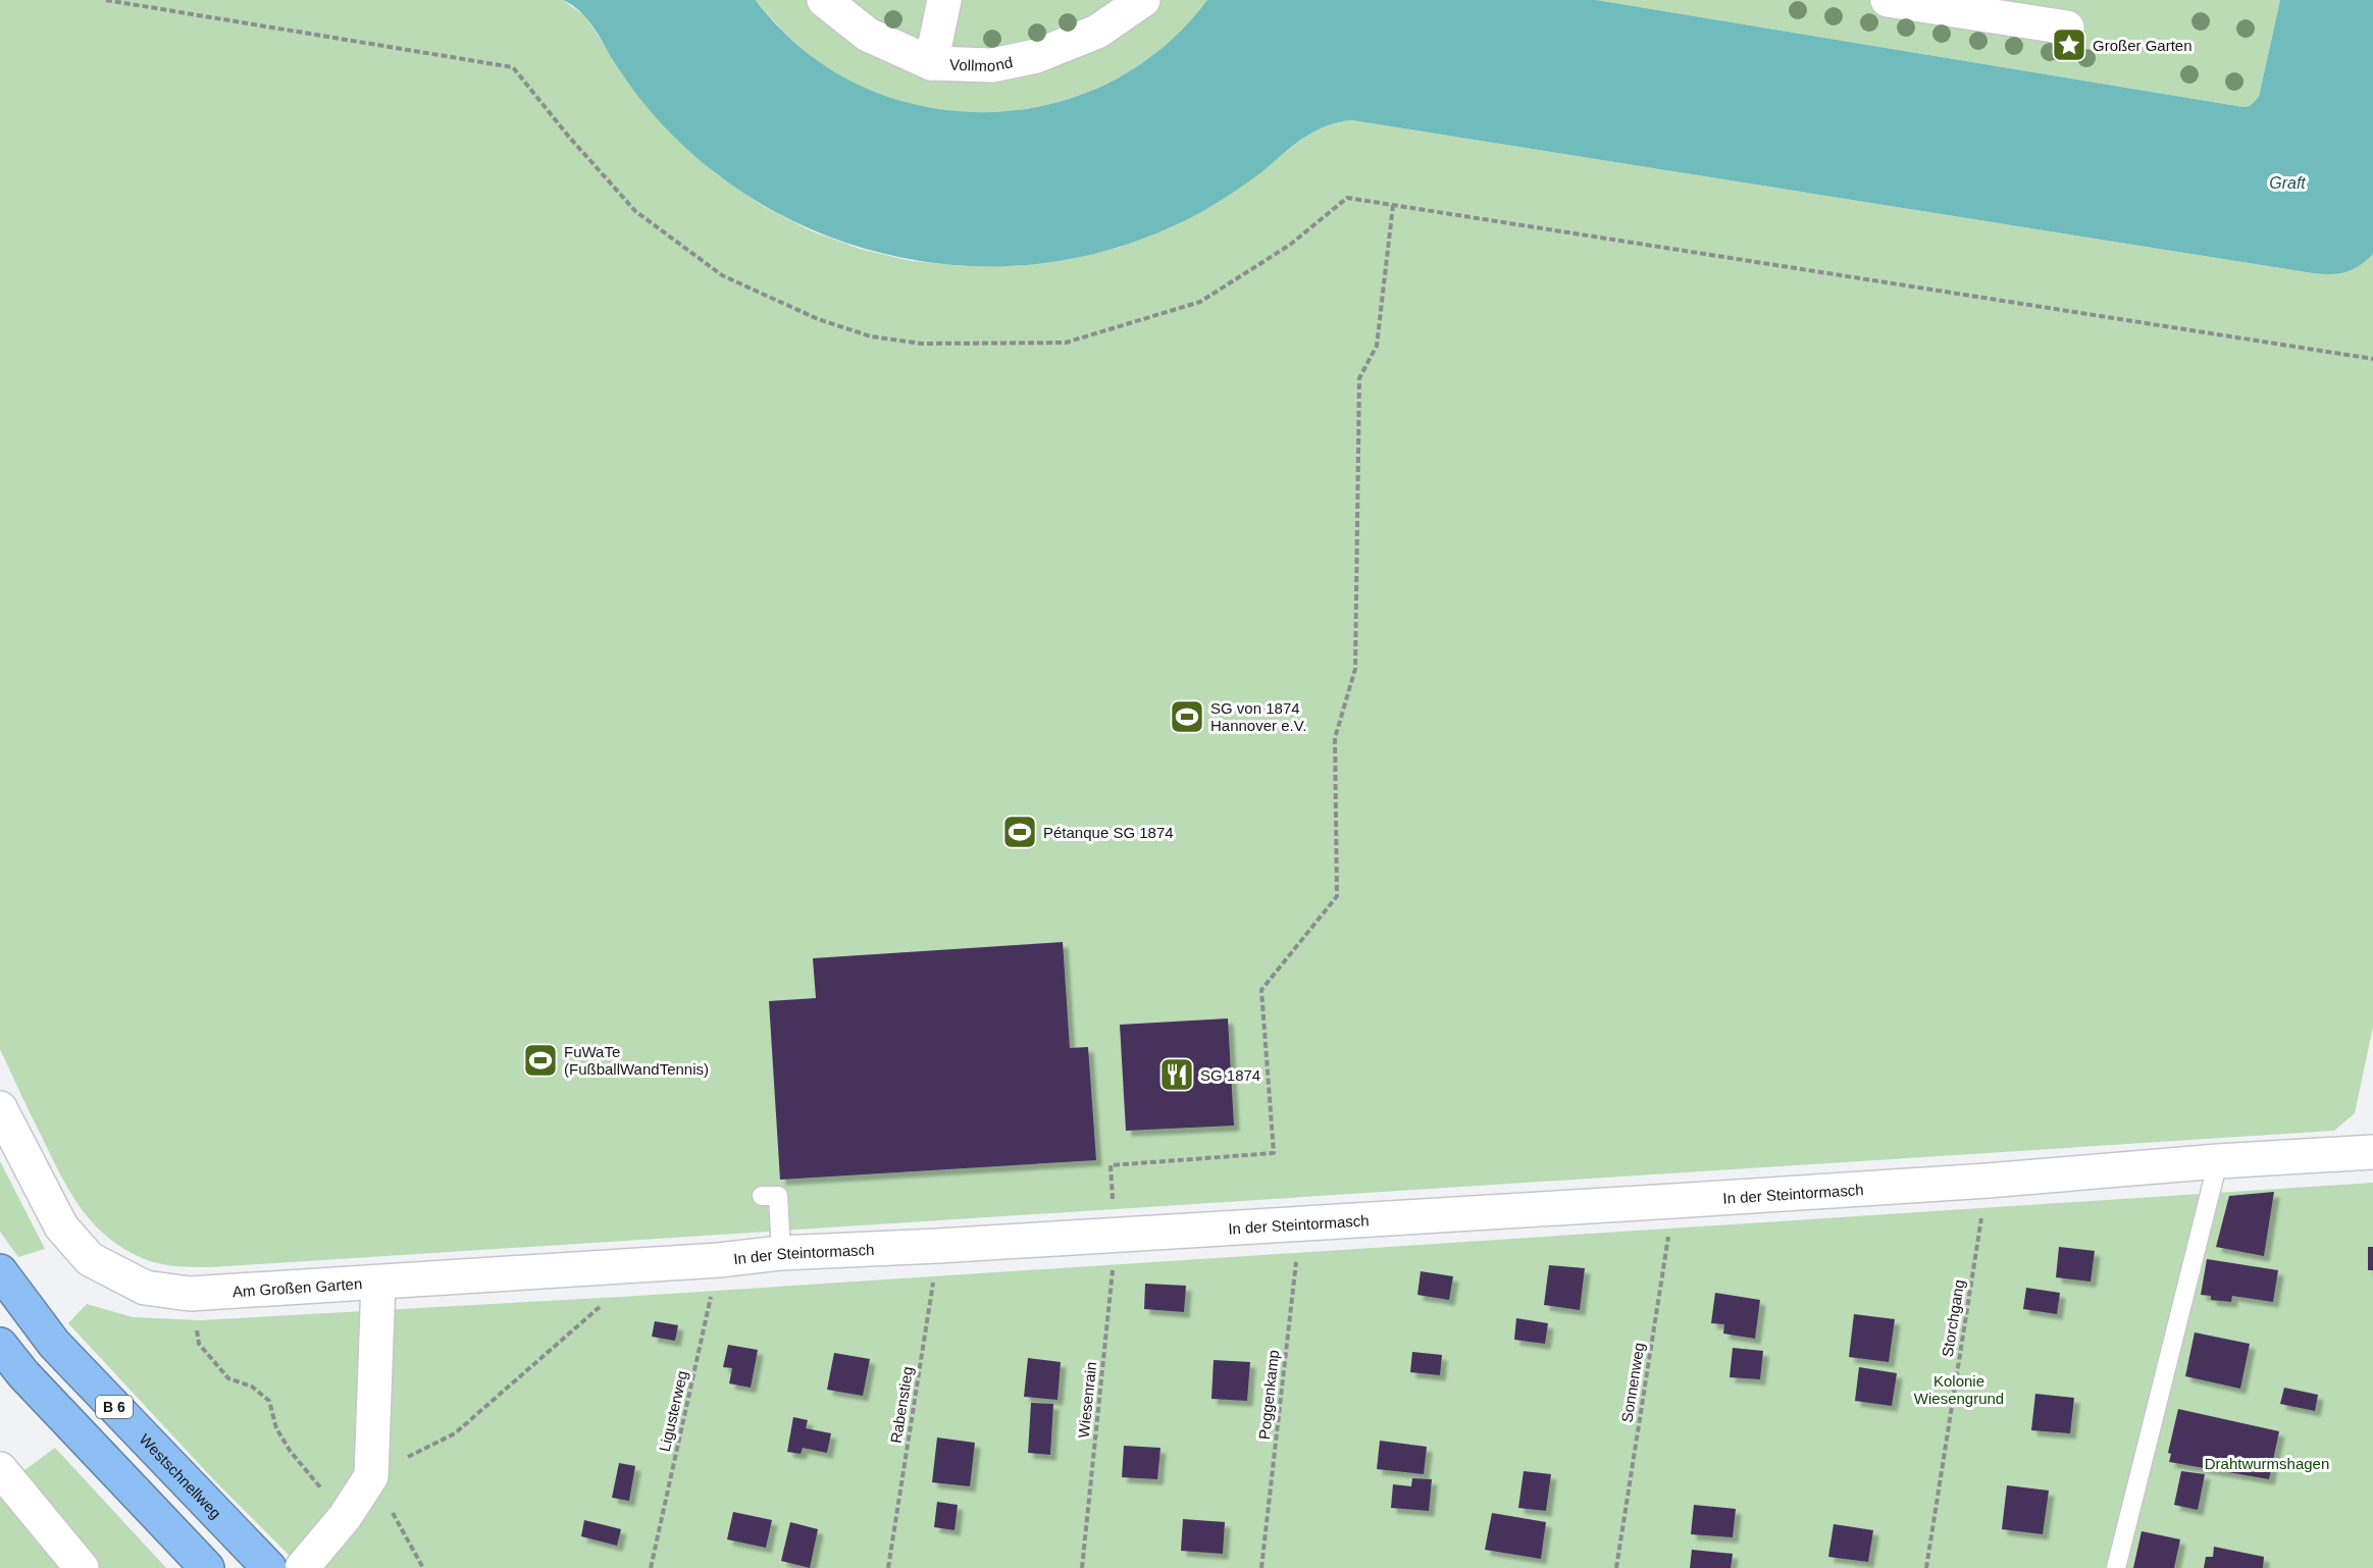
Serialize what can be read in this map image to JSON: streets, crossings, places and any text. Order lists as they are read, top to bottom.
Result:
{
  "streets": {
    "highway": ["B 6", "Westschnellweg"],
    "street": ["Vollmond", "In der Steintormasch", "Am Großen Garten"],
    "path": [
      "Storchgang",
      "Sonnenweg",
      "Poggenkamp",
      "Wiesenrain",
      "Rabenstieg",
      "Ligusterweg"
    ]
  },
  "crossings": [
    ["In der Steintormasch", "Am Großen Garten"],
    ["In der Steintormasch", "Storchgang"],
    ["In der Steintormasch", "Sonnenweg"],
    ["In der Steintormasch", "Poggenkamp"],
    ["In der Steintormasch", "Wiesenrain"],
    ["In der Steintormasch", "Rabenstieg"],
    ["In der Steintormasch", "Ligusterweg"]
  ],
  "water": ["Graft"],
  "parks": ["Kolonie Wiesengrund", "Drahtwurmshagen"],
  "places": {
    "place": ["Großer Garten"],
    "sports": ["SG von 1874 Hannover e.V.", "Pétanque SG 1874", "FuWaTe (FußballWandTennis)"],
    "restaurant": ["SG 1874"]
  }
}
